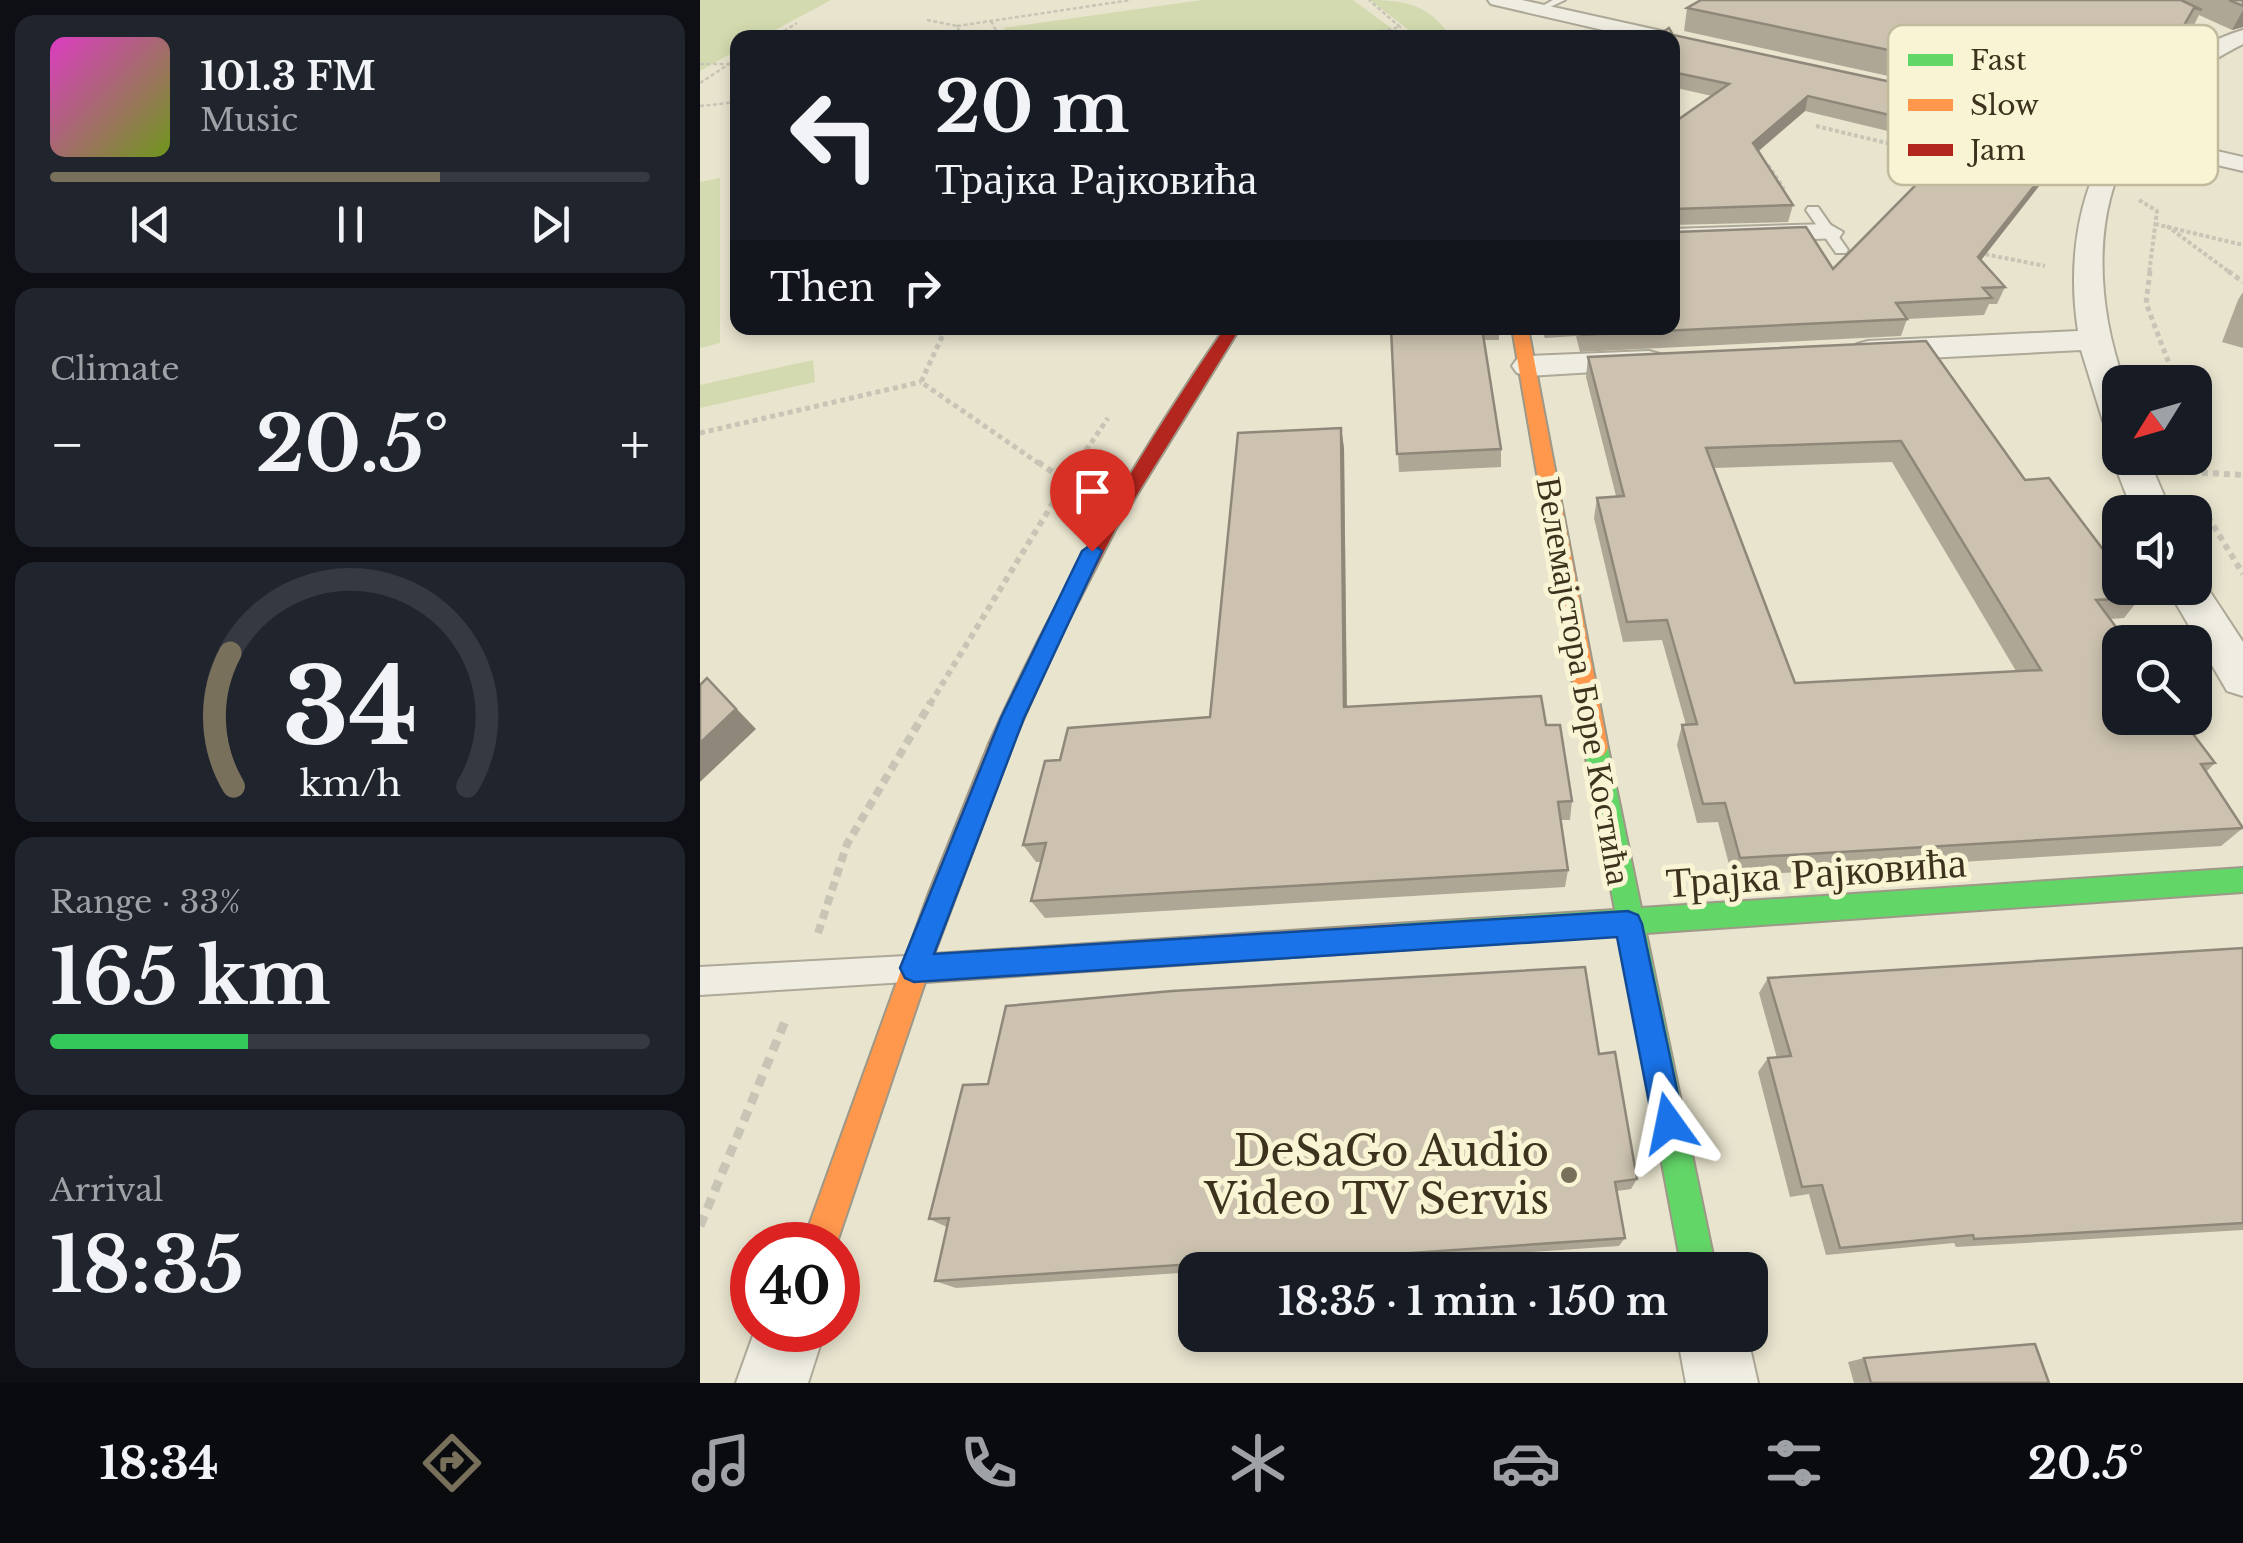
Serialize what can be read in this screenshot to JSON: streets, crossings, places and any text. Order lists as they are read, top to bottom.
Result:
{
  "streets": {
    "street": ["Велемајстора Боре Костића", "Трајка Рајковића"]
  },
  "crossings": [
    ["Велемајстора Боре Костића", "Трајка Рајковића"]
  ],
  "places": ["DeSaGo Audio Video TV Servis"],
  "legend": ["Fast", "Slow", "Jam"],
  "north": "bottom left",
  "page": {
    "turn": ["20 m", "Трајка Рајковића"],
    "song": ["101.3 FM", "Music"],
    "then": "Then",
    "tile": [
      "Climate",
      ["Range · 33%", "165 km"],
      ["Arrival", "18:35"]
    ],
    "heat": ["−", "20.5°", "+"],
    "limit": "40",
    "trip": "18:35 · 1 min · 150 m",
    "tabs": ["18:34", "20.5°"],
    "gauge": ["34", "km/h"]
  }
}
